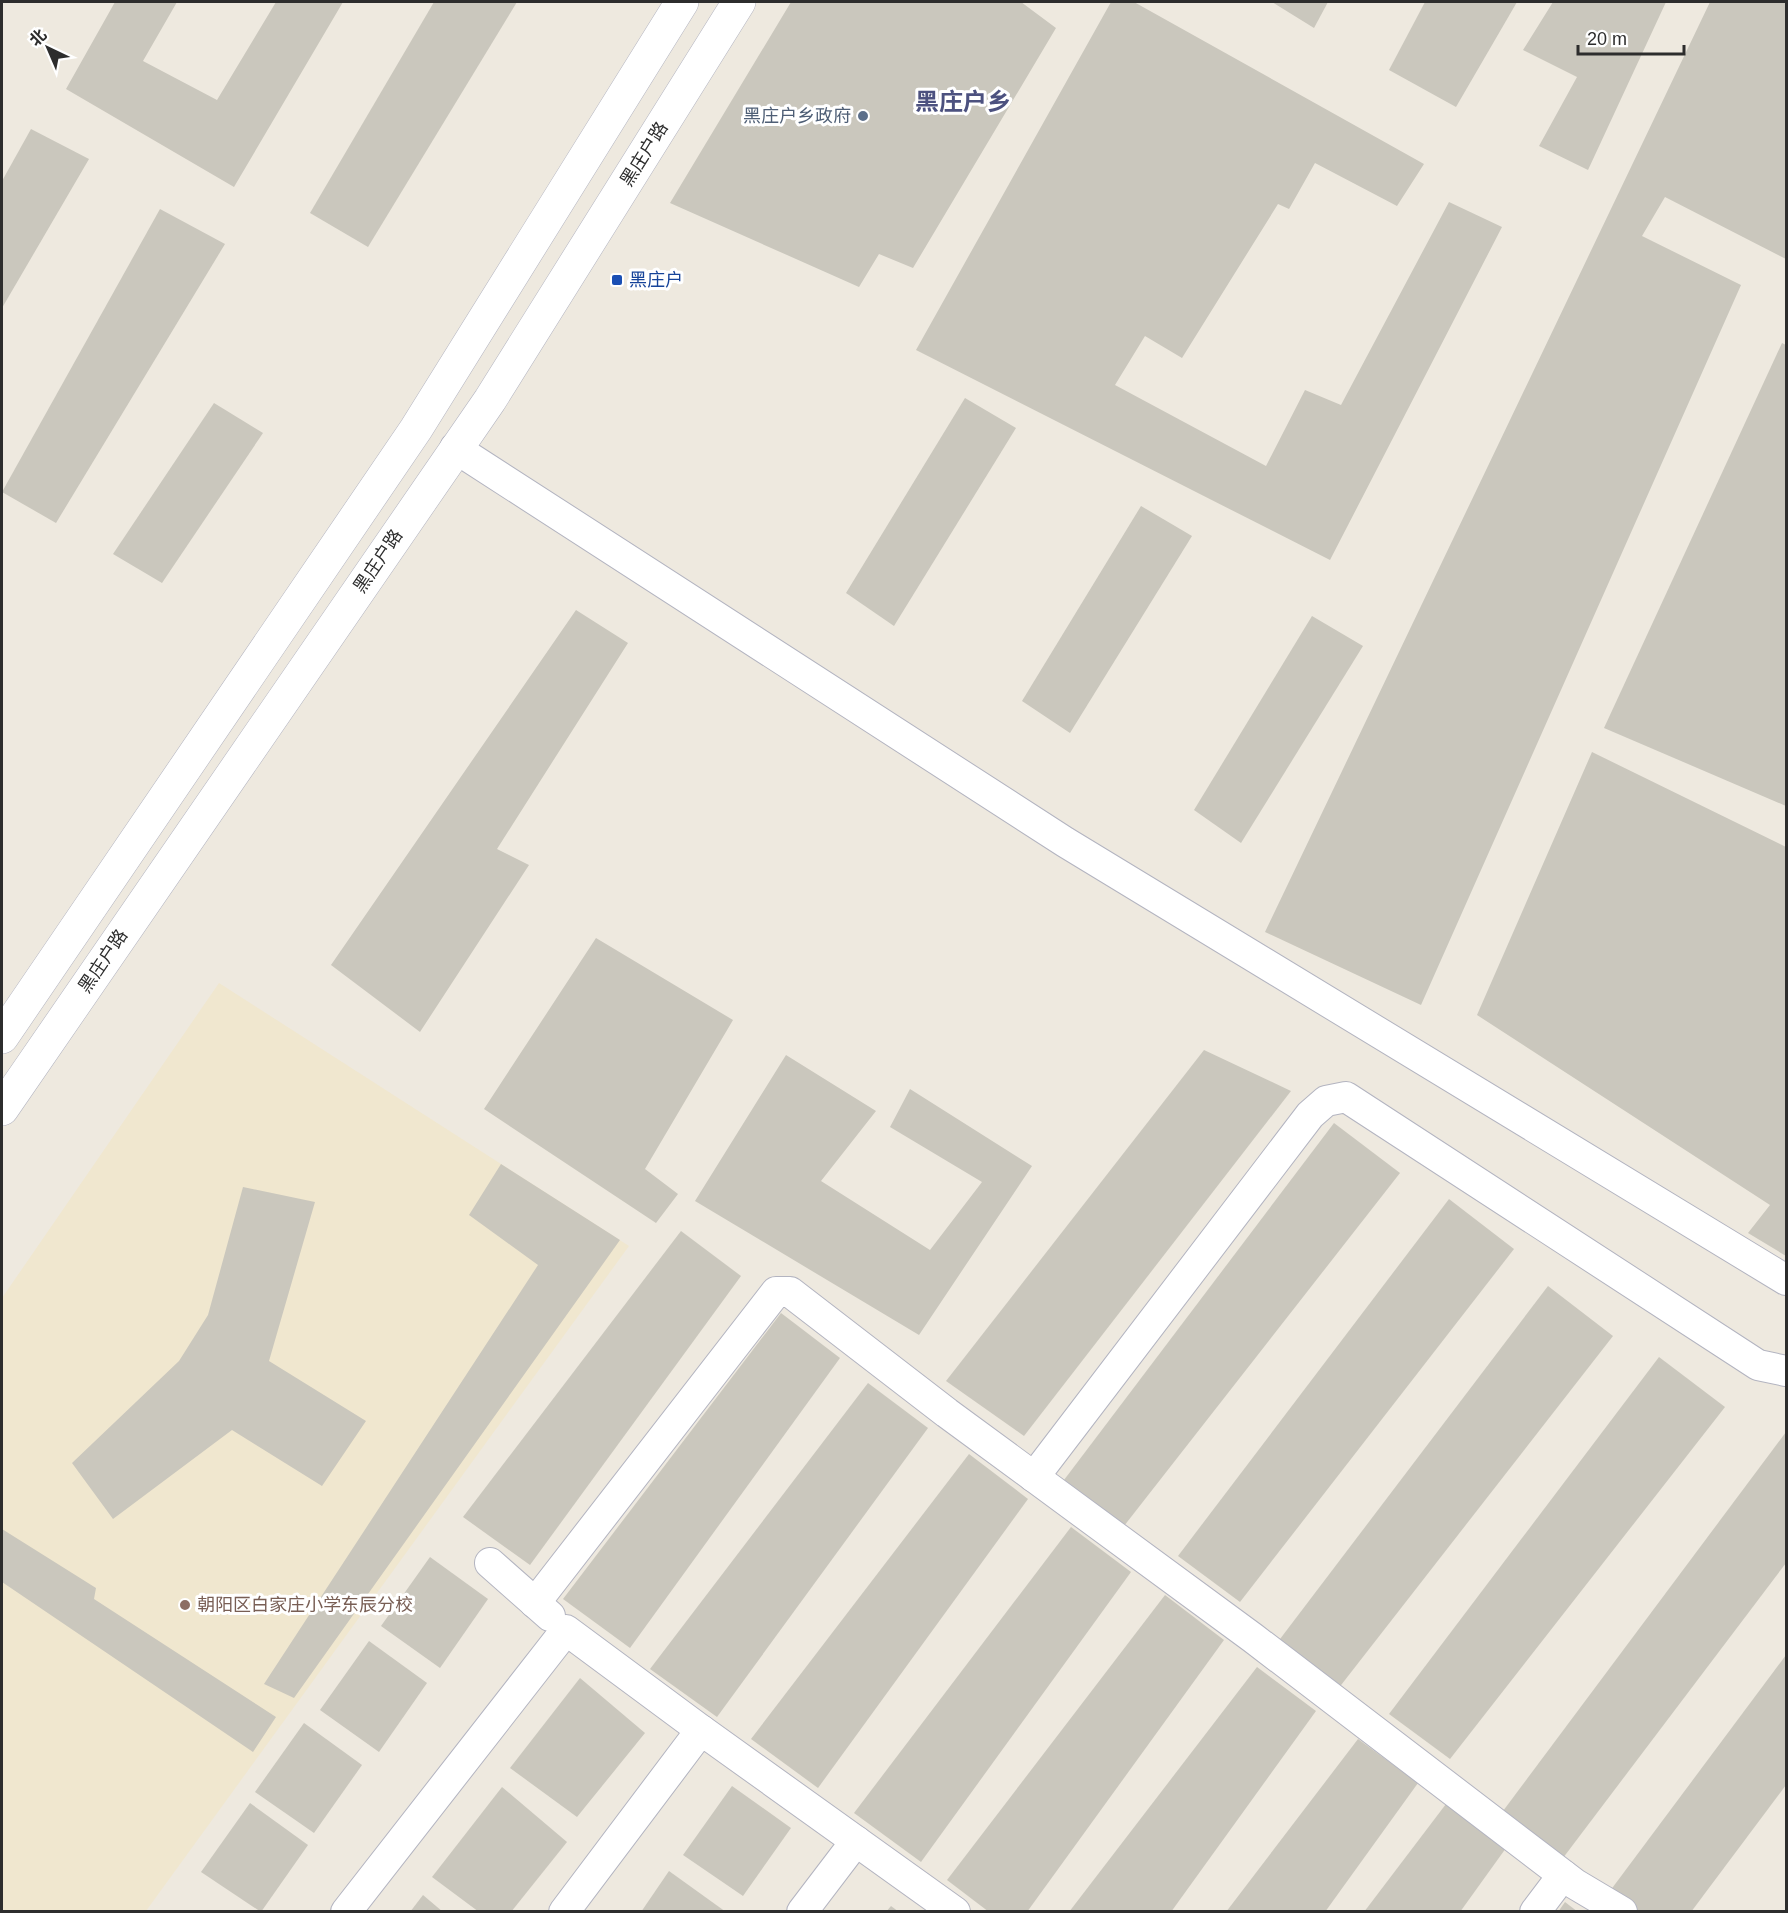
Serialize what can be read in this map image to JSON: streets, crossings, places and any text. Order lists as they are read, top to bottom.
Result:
{
  "streets": {
    "street": ["黑庄户路"]
  },
  "districts": ["黑庄户乡"],
  "places": {
    "other": ["黑庄户乡政府", "朝阳区白家庄小学东辰分校"],
    "transit": ["黑庄户"]
  },
  "scale_bar": "20 m",
  "north": "top left"
}
